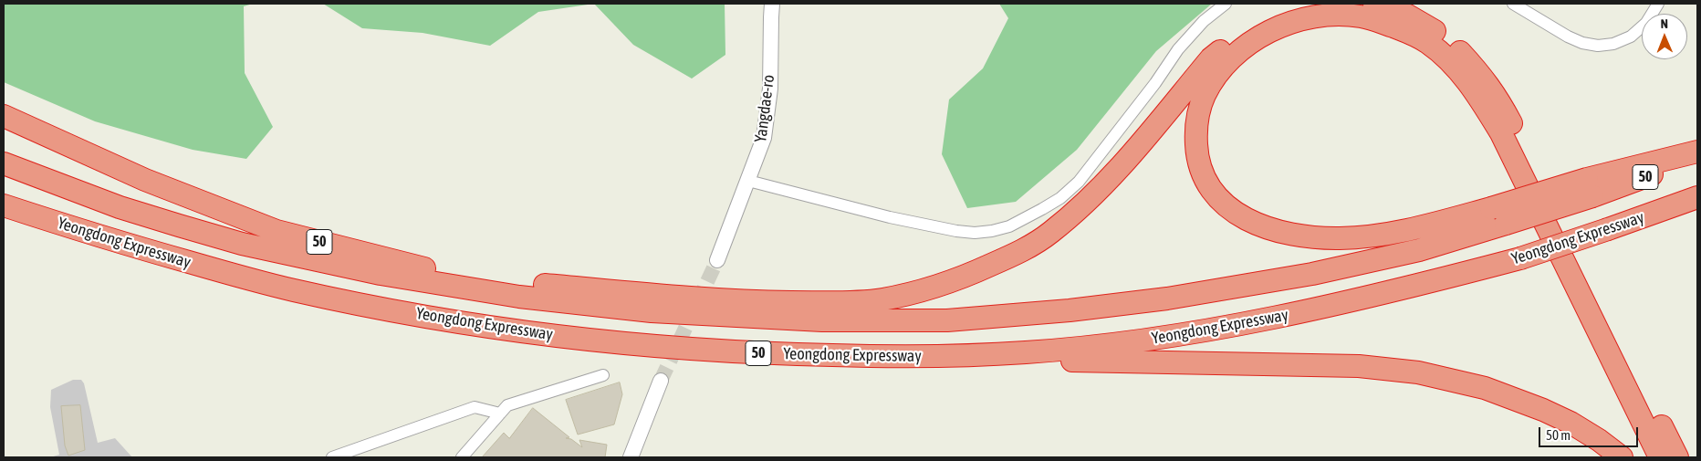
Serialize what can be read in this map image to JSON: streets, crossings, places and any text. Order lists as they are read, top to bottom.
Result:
{
  "streets": {
    "highway": ["50", "Yeongdong Expressway"],
    "street": ["Yangdae-ro"]
  },
  "scale_bar": "50 m",
  "north": "top"
}
